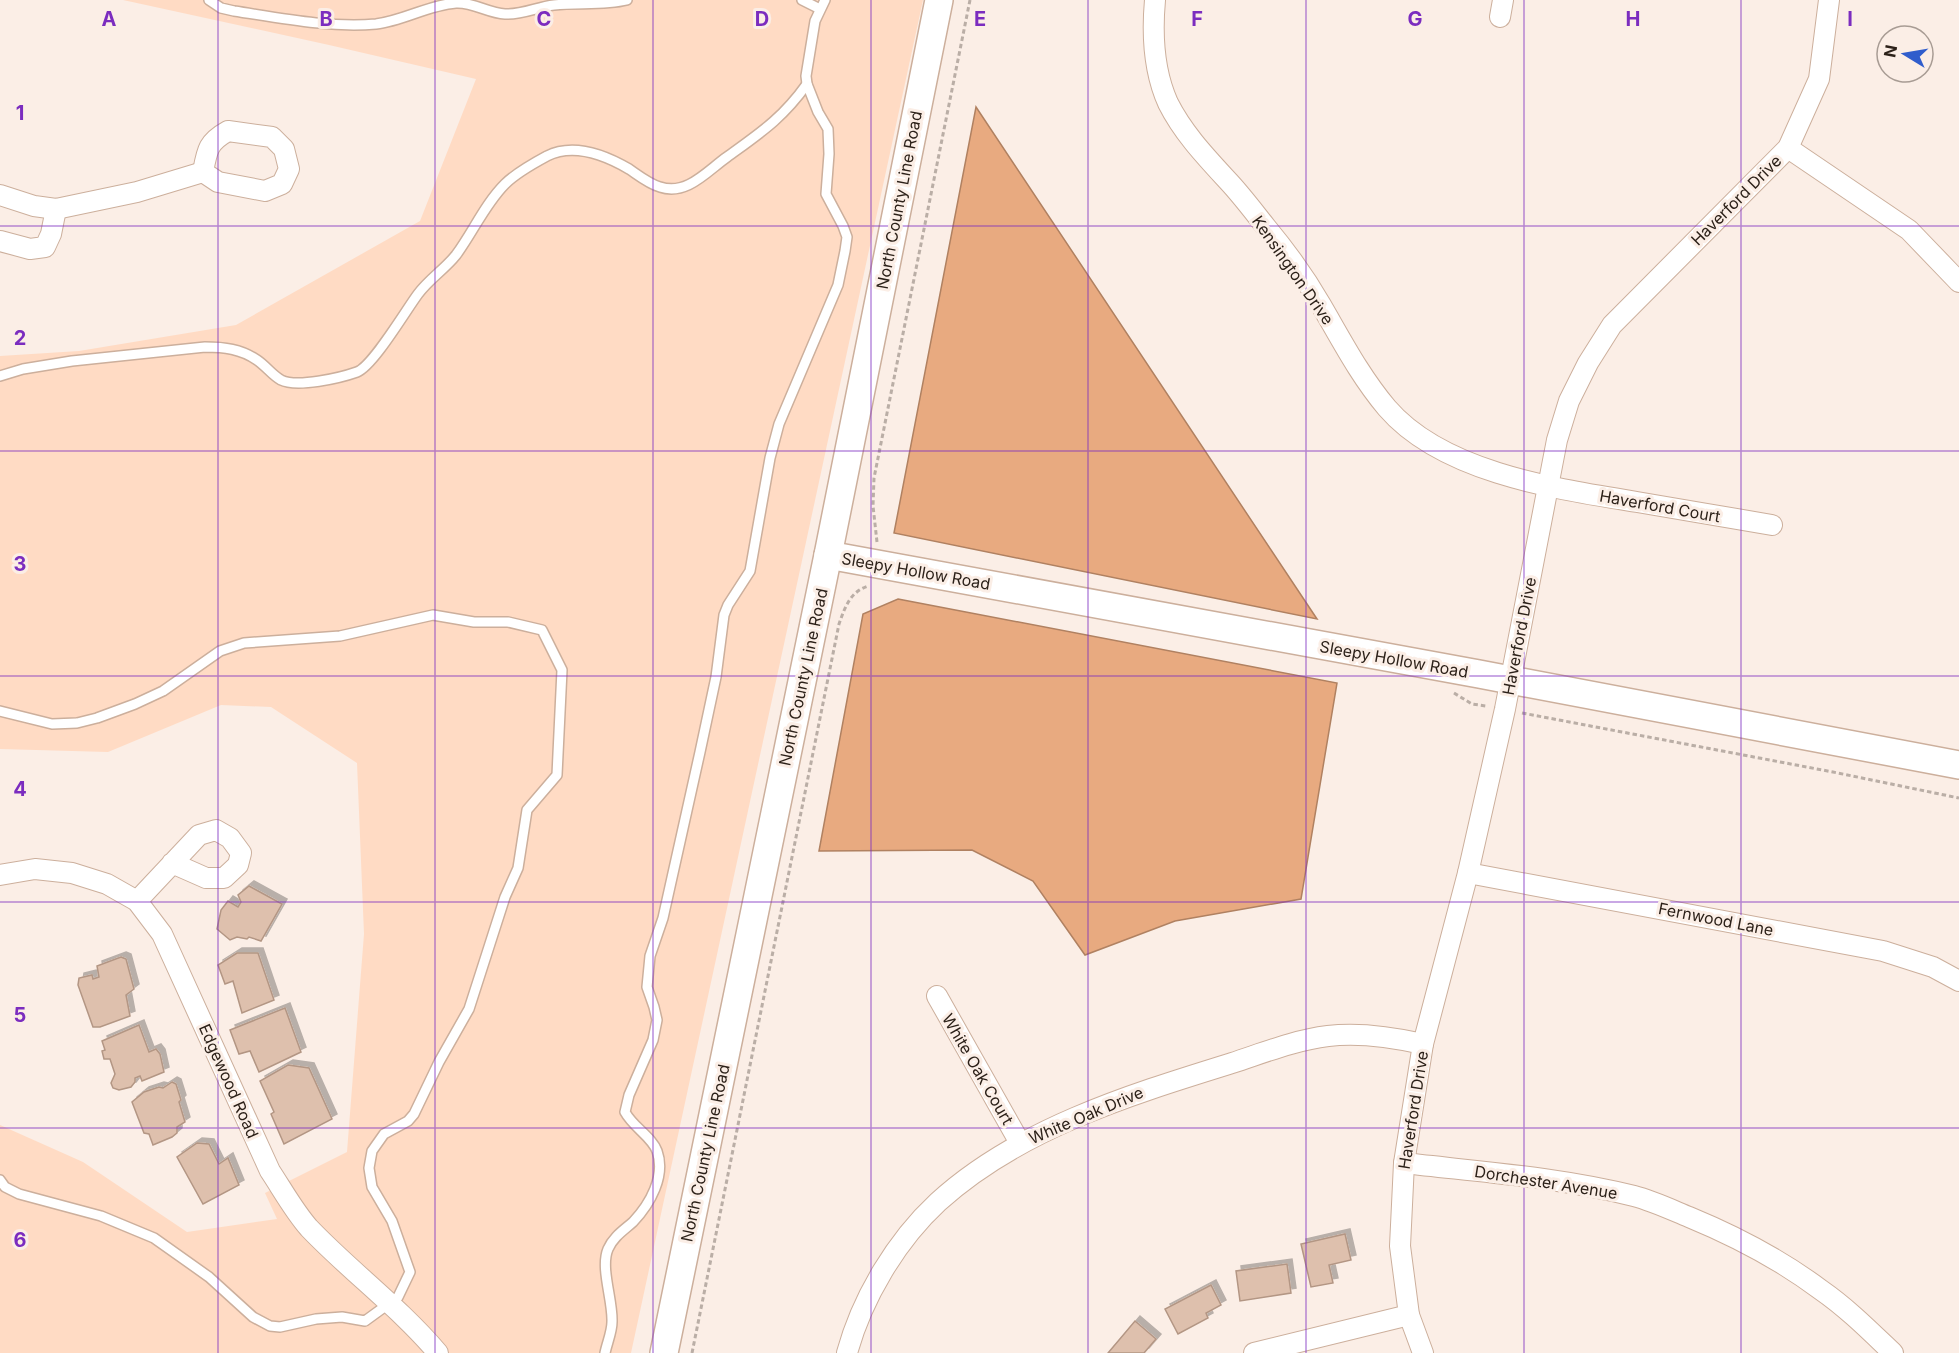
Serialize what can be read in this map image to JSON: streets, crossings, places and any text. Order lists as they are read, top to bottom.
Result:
{
  "streets": {
    "street": [
      "North County Line Road",
      "Haverford Drive",
      "Kensington Drive",
      "Haverford Court",
      "Sleepy Hollow Road",
      "Fernwood Lane",
      "White Oak Court",
      "Edgewood Road",
      "White Oak Drive",
      "Dorchester Avenue"
    ]
  },
  "crossings": [
    ["North County Line Road", "Sleepy Hollow Road"],
    ["Haverford Drive", "Kensington Drive"],
    ["Haverford Drive", "Haverford Court"],
    ["Haverford Drive", "Sleepy Hollow Road"],
    ["Haverford Drive", "Fernwood Lane"],
    ["Haverford Drive", "White Oak Drive"],
    ["Haverford Drive", "Dorchester Avenue"],
    ["Kensington Drive", "Haverford Court"],
    ["White Oak Court", "White Oak Drive"]
  ],
  "north": "left",
  "grid": {
    "columns": [
      "A",
      "B",
      "C",
      "D",
      "E",
      "F",
      "G",
      "H",
      "I"
    ],
    "rows": [
      "1",
      "2",
      "3",
      "4",
      "5",
      "6"
    ]
  }
}
